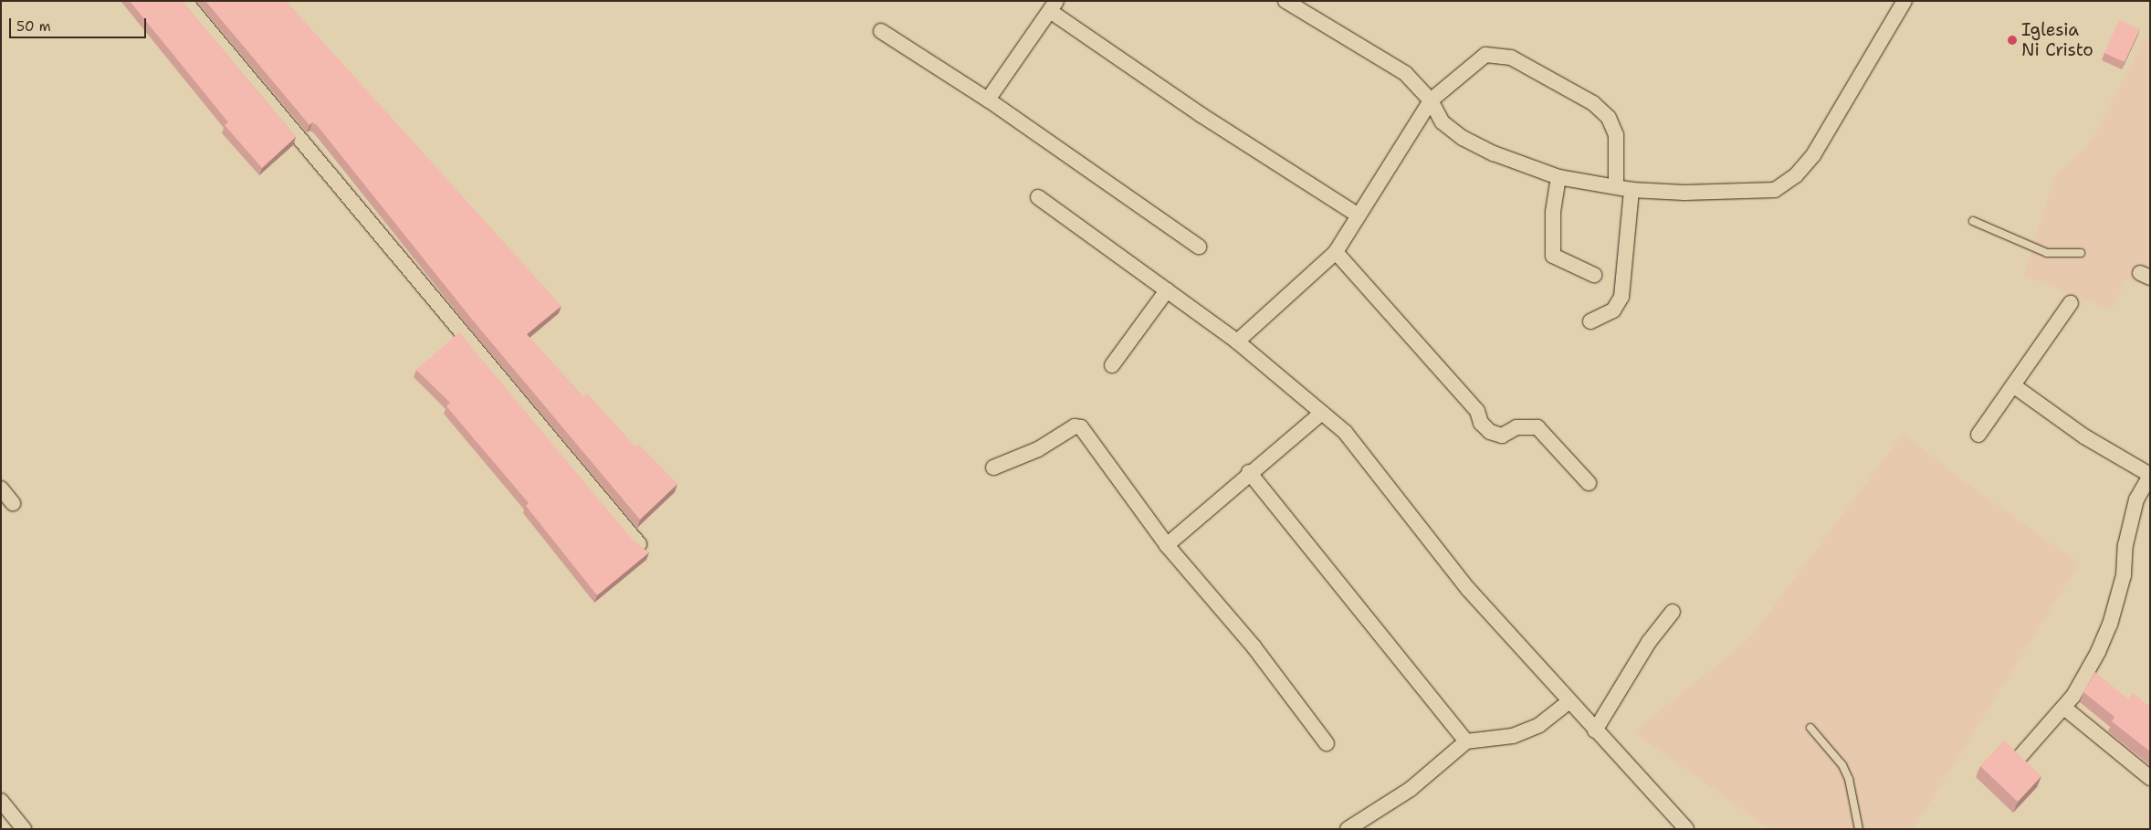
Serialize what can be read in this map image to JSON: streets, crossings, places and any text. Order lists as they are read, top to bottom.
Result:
{
  "places": ["Iglesia Ni Cristo"],
  "scale_bar": "50 m"
}
